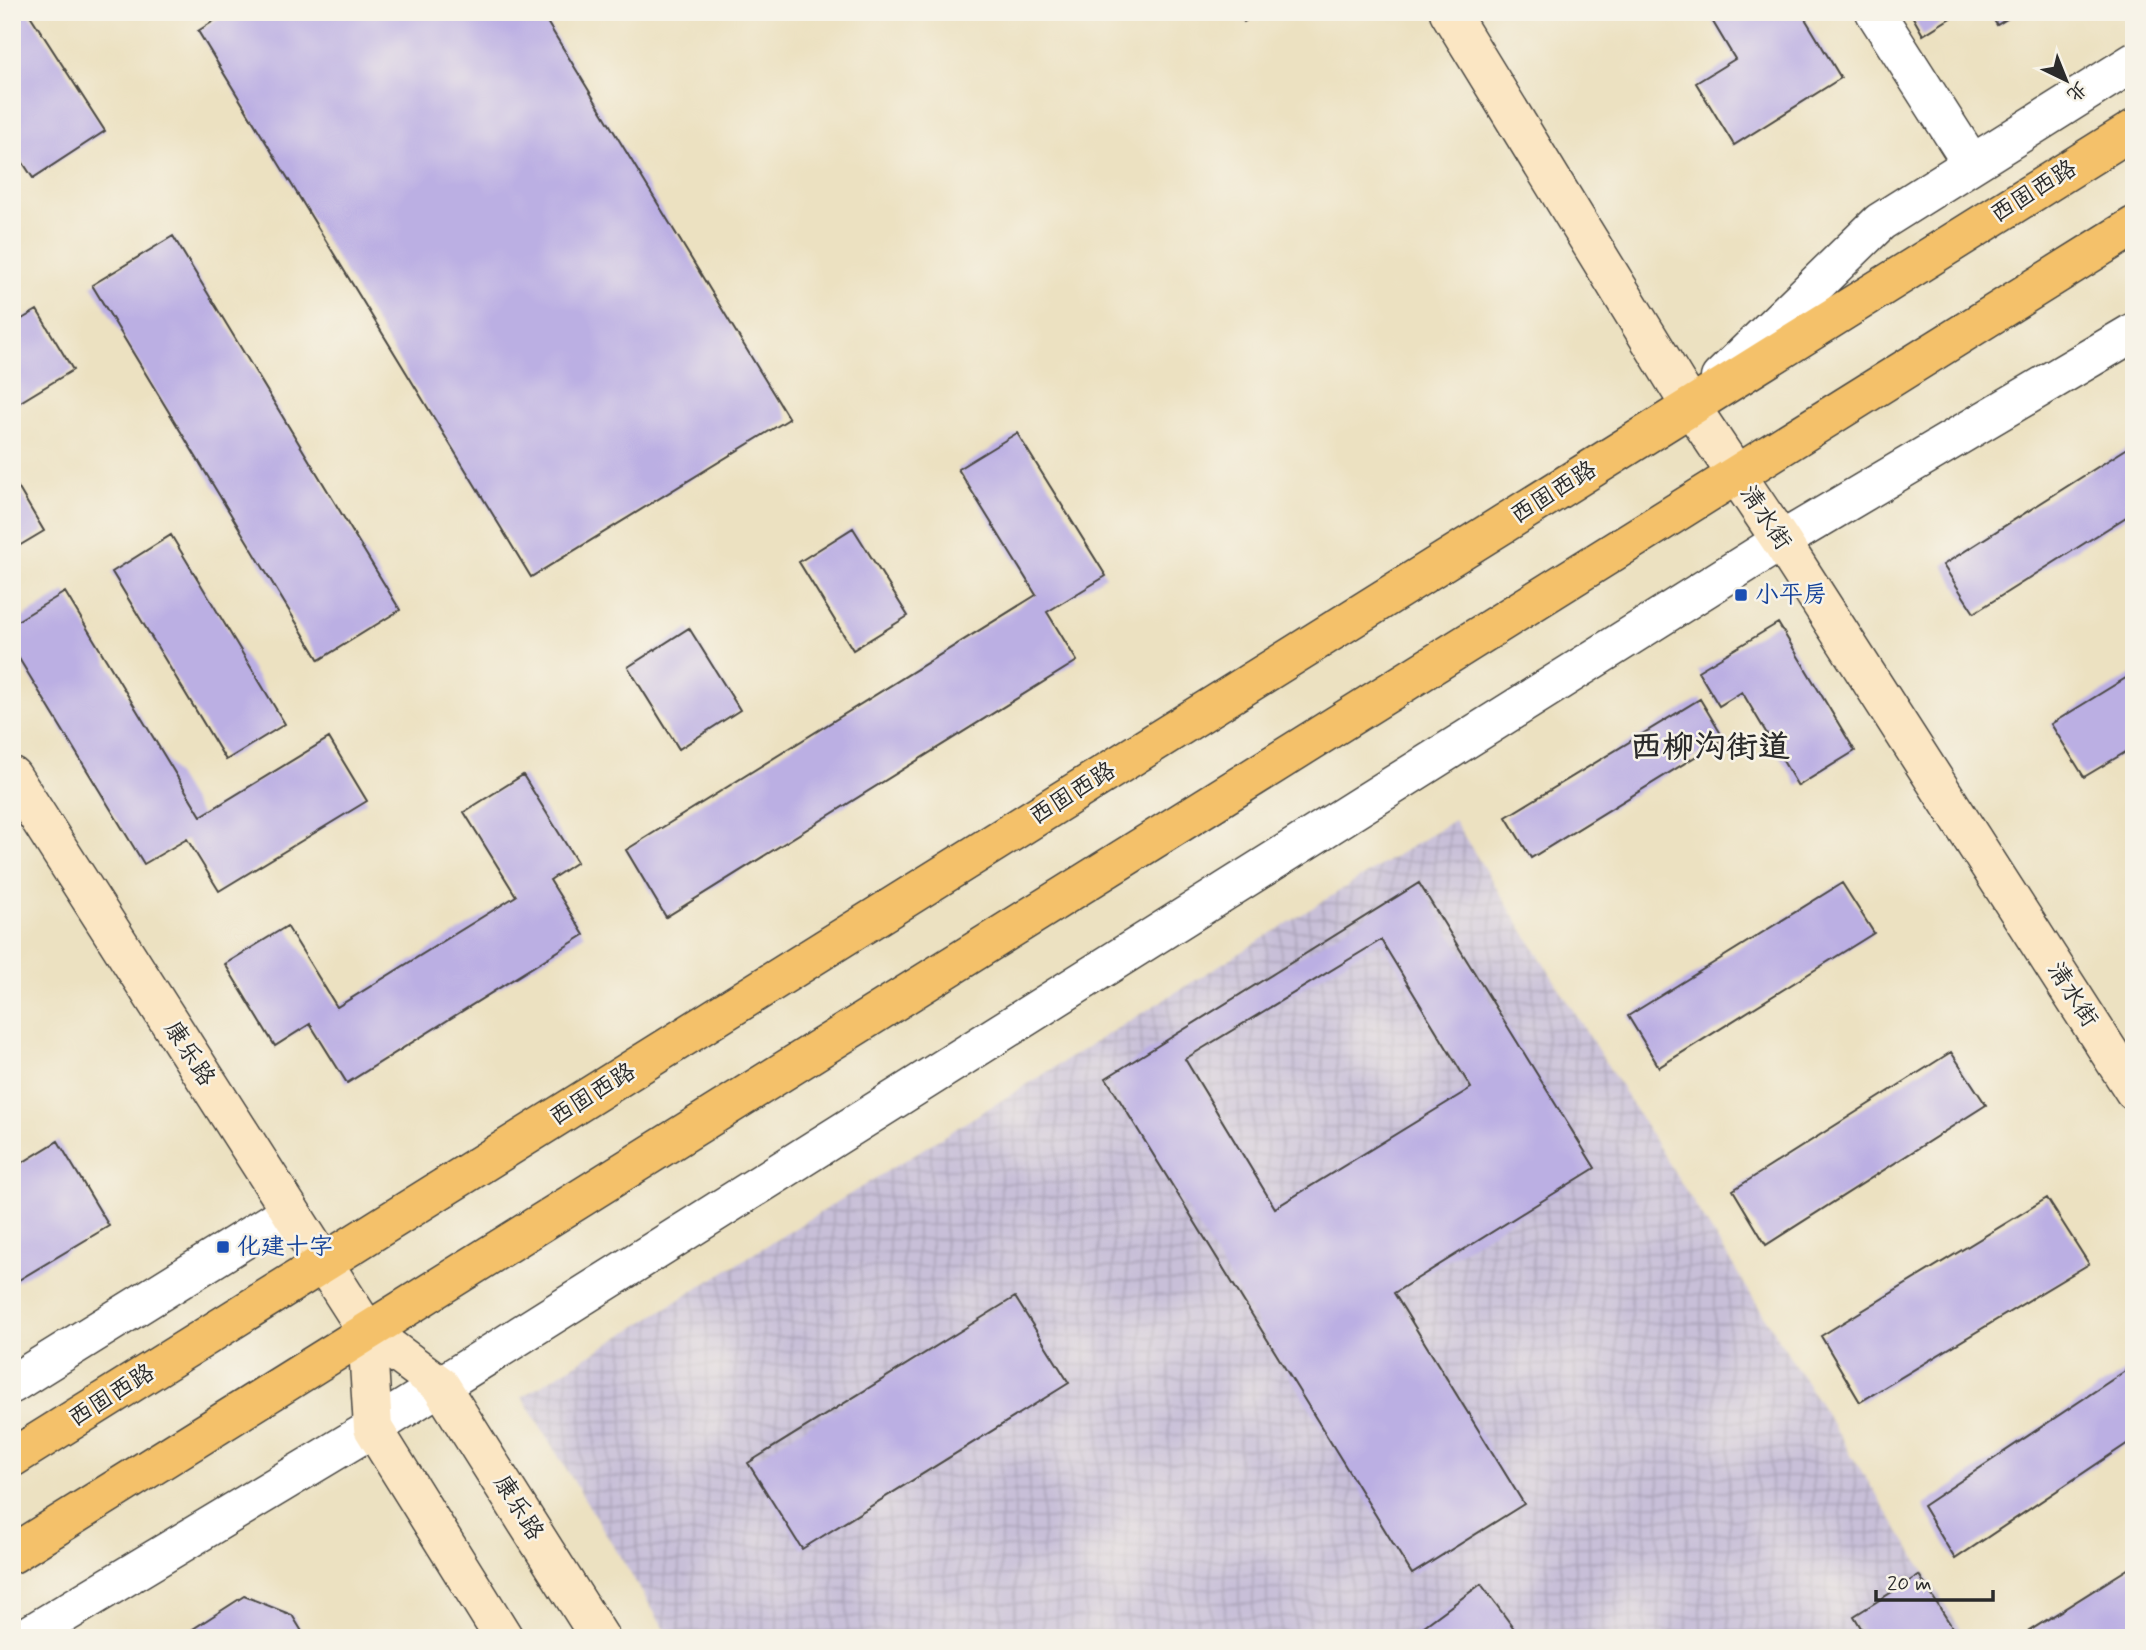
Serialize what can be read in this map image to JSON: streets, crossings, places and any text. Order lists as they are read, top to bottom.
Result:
{
  "streets": {
    "main road": ["西固西路"],
    "street": ["清水街", "康乐路"]
  },
  "crossings": [
    ["西固西路", "清水街"],
    ["西固西路", "康乐路"]
  ],
  "districts": ["西柳沟街道"],
  "places": {
    "transit": ["小平房", "化建十字"]
  },
  "scale_bar": "20 m",
  "north": "bottom right"
}
